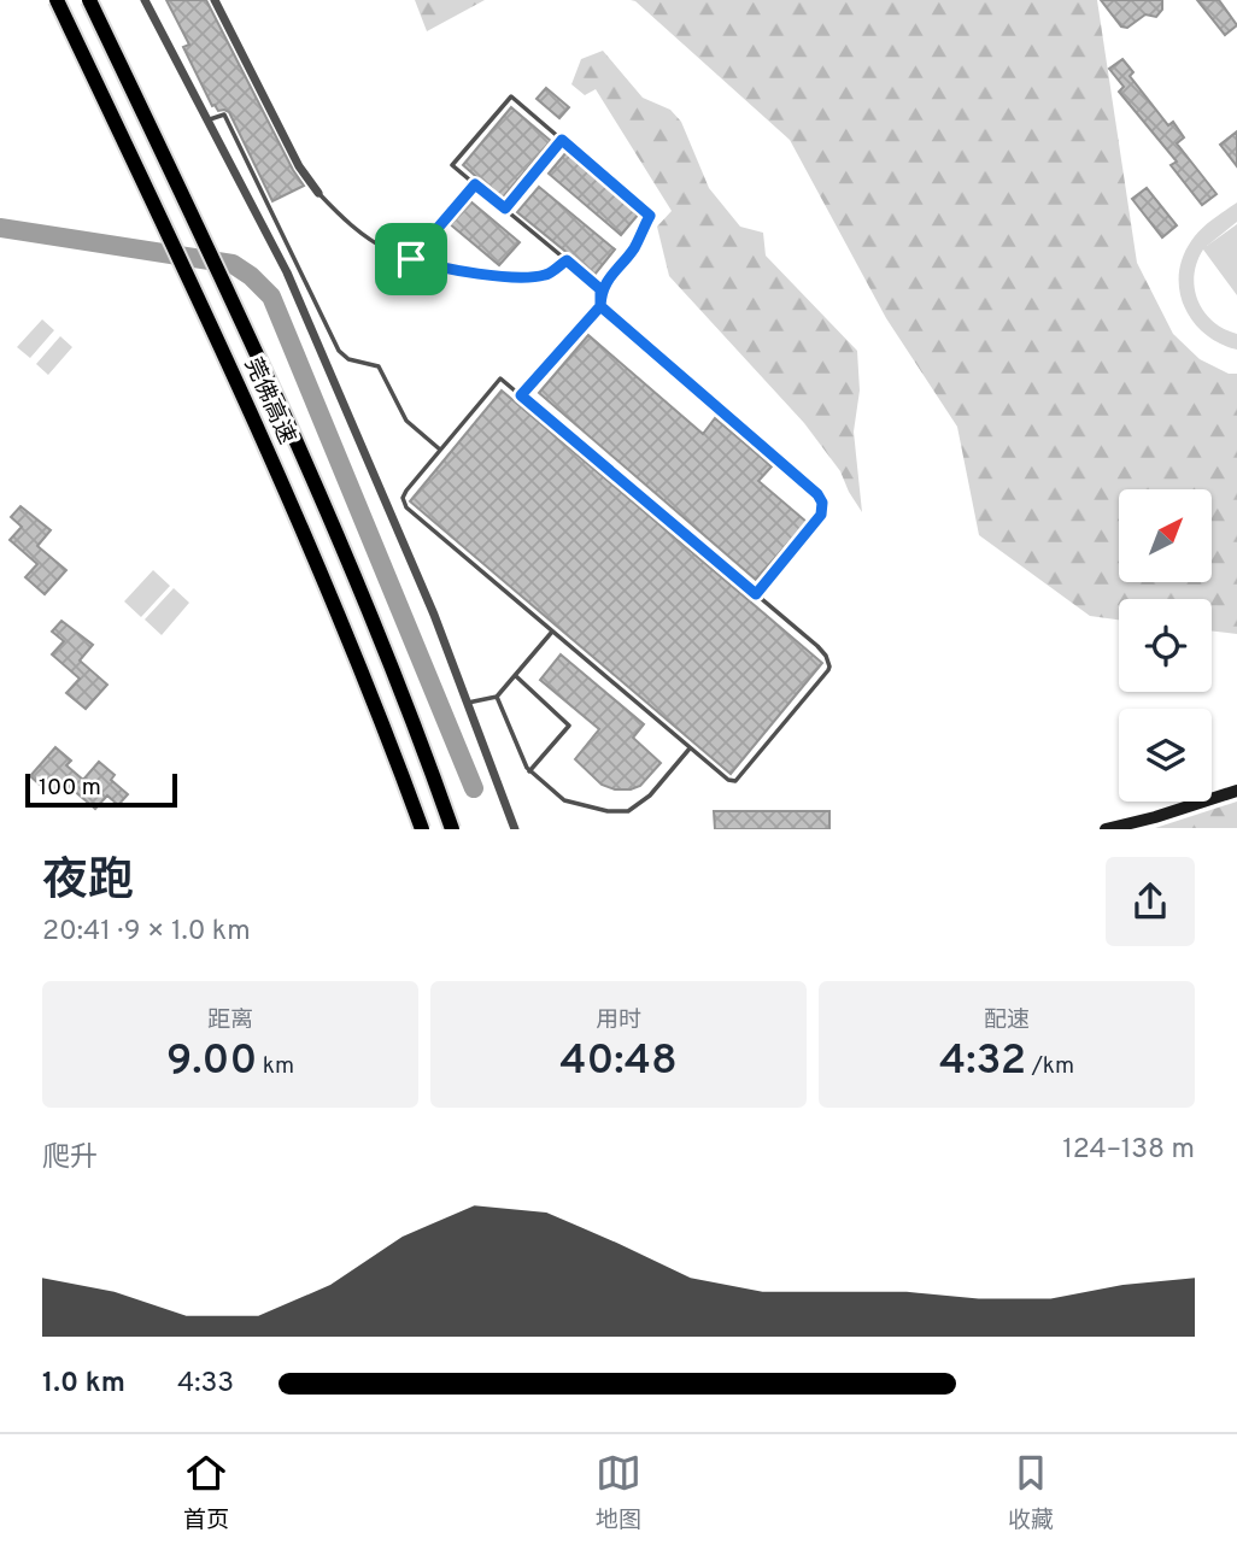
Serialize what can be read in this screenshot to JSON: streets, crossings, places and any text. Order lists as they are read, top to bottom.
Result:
{
  "streets": {
    "highway": ["莞佛高速"]
  },
  "scale_bar": "100 m",
  "north": "top right",
  "page": {
    "scale": "100 m",
    "heading": ["夜跑", "20:41 · 9 × 1.0 km"],
    "stats": [
      ["距离", "9.00 km"],
      ["用时", "40:48"],
      ["配速", "4:32 /km"]
    ],
    "chart": ["爬升", "124–138 m"],
    "list": [
      {
        "name": "1.0 km",
        "note": "4:33"
      }
    ],
    "tabs": ["首页", "地图", "收藏"]
  }
}
